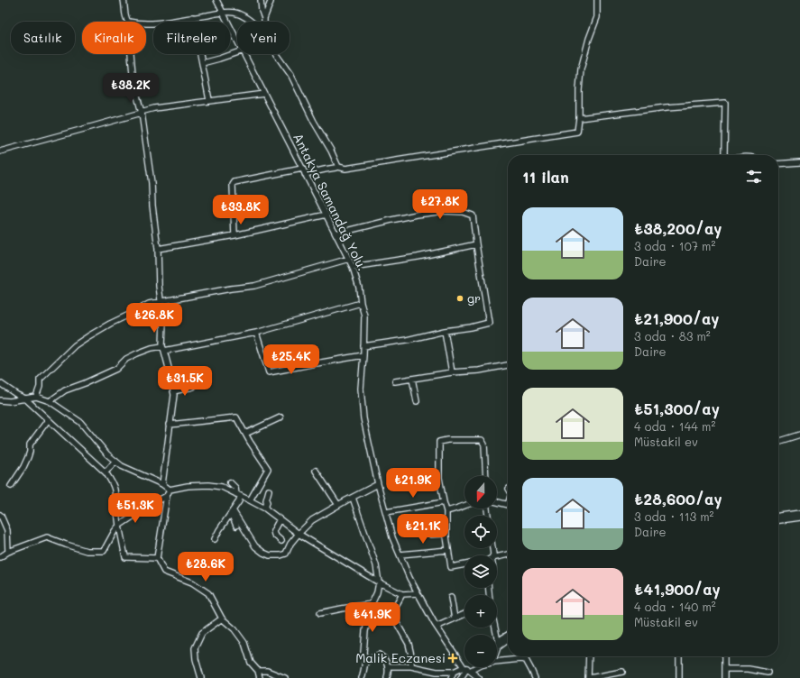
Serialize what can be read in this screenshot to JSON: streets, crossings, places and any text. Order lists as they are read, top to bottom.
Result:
{
  "streets": {
    "street": ["Antakya Samandağ Yolu."]
  },
  "places": {
    "other": ["gr"],
    "health": ["Malik Eczanesi"]
  },
  "north": "bottom",
  "page": {
    "chip": [
      "Satılık",
      "Kiralık",
      "Filtreler",
      "Yeni"
    ],
    "price": [
      "₺38.2K",
      "₺27.8K",
      "₺33.8K",
      "₺26.8K",
      "₺25.4K",
      "₺31.5K",
      "₺21.9K",
      "₺51.3K",
      "₺21.1K",
      "₺28.6K",
      "₺41.9K"
    ],
    "heading": "11 ilan",
    "list": [
      {
        "name": "₺38,200/ay",
        "note": "3 oda · 107 m² · Daire"
      },
      {
        "name": "₺21,900/ay",
        "note": "3 oda · 83 m² · Daire"
      },
      {
        "name": "₺51,300/ay",
        "note": "4 oda · 144 m² · Müstakil ev"
      },
      {
        "name": "₺28,600/ay",
        "note": "3 oda · 113 m² · Daire"
      },
      {
        "name": "₺41,900/ay",
        "note": "4 oda · 140 m² · Müstakil ev"
      }
    ],
    "map_buttons": ["+", "−"]
  }
}
